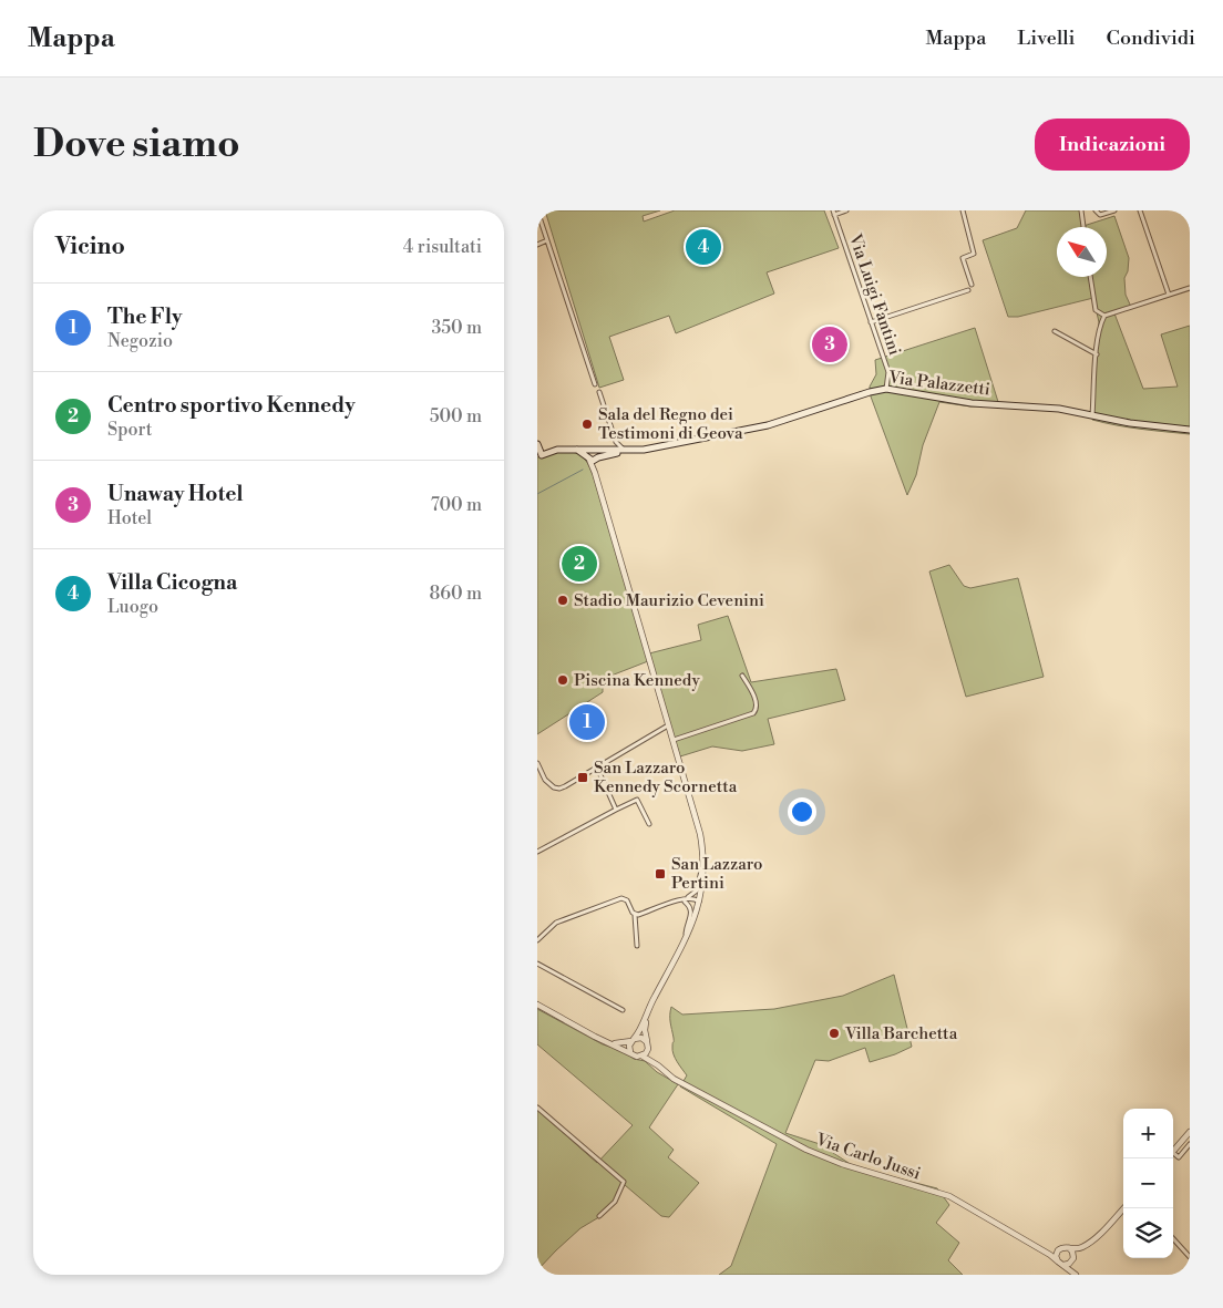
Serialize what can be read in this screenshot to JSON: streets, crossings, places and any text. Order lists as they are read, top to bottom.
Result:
{
  "streets": {
    "main road": ["Via Palazzetti"],
    "street": ["Via Luigi Fantini", "Via Carlo Jussi"]
  },
  "crossings": [
    ["Via Luigi Fantini", "Via Palazzetti"]
  ],
  "places": {
    "other": [
      "Sala del Regno dei Testimoni di Geova",
      "Stadio Maurizio Cevenini",
      "Piscina Kennedy",
      "Villa Barchetta"
    ],
    "transit": ["San Lazzaro Kennedy Scornetta", "San Lazzaro Pertini"]
  },
  "north": "top left",
  "page": {
    "header": "Mappa",
    "nav": ["Mappa", "Livelli", "Condividi"],
    "buttons": "Indicazioni",
    "title": "Dove siamo",
    "heading": ["Vicino", "4 risultati"],
    "pins": [
      "4",
      "3",
      "2",
      "1"
    ],
    "list": [
      {
        "mark": "1",
        "name": "The Fly",
        "note": "Negozio",
        "value": "350 m"
      },
      {
        "mark": "2",
        "name": "Centro sportivo Kennedy",
        "note": "Sport",
        "value": "500 m"
      },
      {
        "mark": "3",
        "name": "Unaway Hotel",
        "note": "Hotel",
        "value": "700 m"
      },
      {
        "mark": "4",
        "name": "Villa Cicogna",
        "note": "Luogo",
        "value": "860 m"
      }
    ],
    "map_buttons": ["+", "−"]
  }
}
